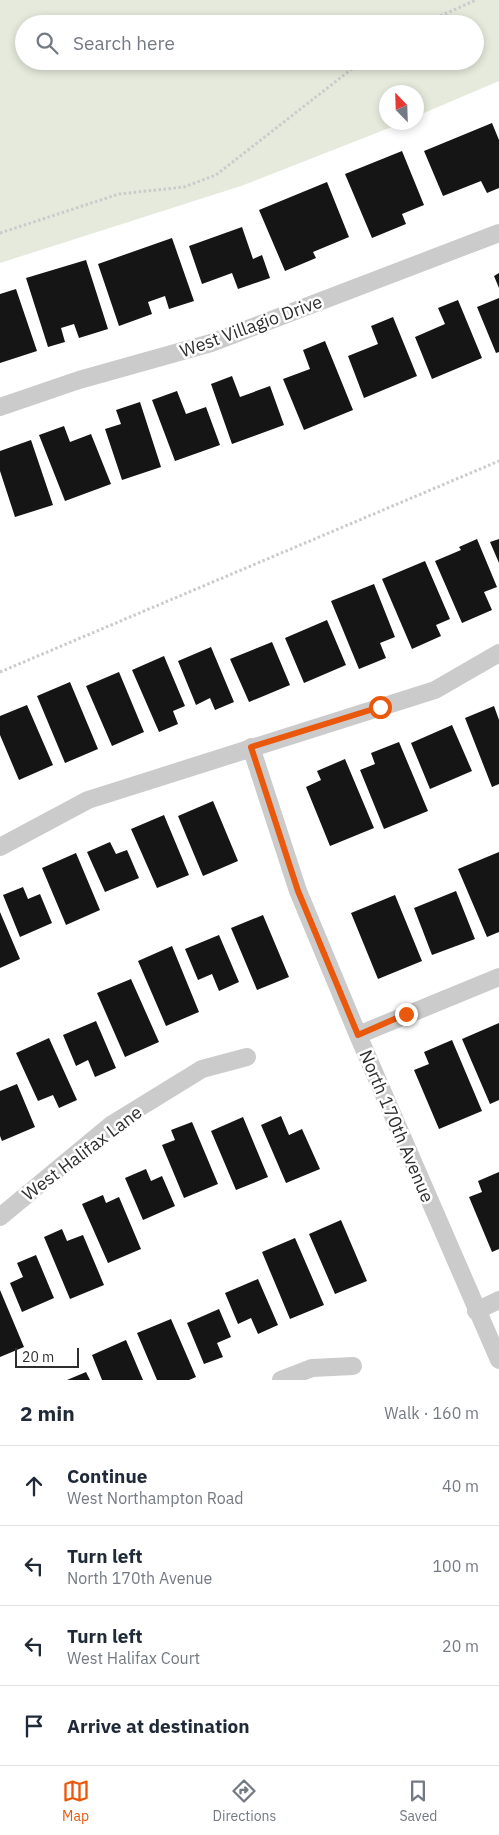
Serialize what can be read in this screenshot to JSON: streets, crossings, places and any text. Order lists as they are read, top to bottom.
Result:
{
  "streets": {
    "street": ["West Villagio Drive", "North 170th Avenue", "West Halifax Lane"]
  },
  "scale_bar": "20 m",
  "north": "top left",
  "page": {
    "search": "Search here",
    "scale": "20 m",
    "heading": ["2 min", "Walk · 160 m"],
    "list": [
      ["Continue", "West Northampton Road", "40 m"],
      ["Turn left", "North 170th Avenue", "100 m"],
      ["Turn left", "West Halifax Court", "20 m"],
      "Arrive at destination"
    ],
    "nav": ["Map", "Directions", "Saved"]
  }
}
